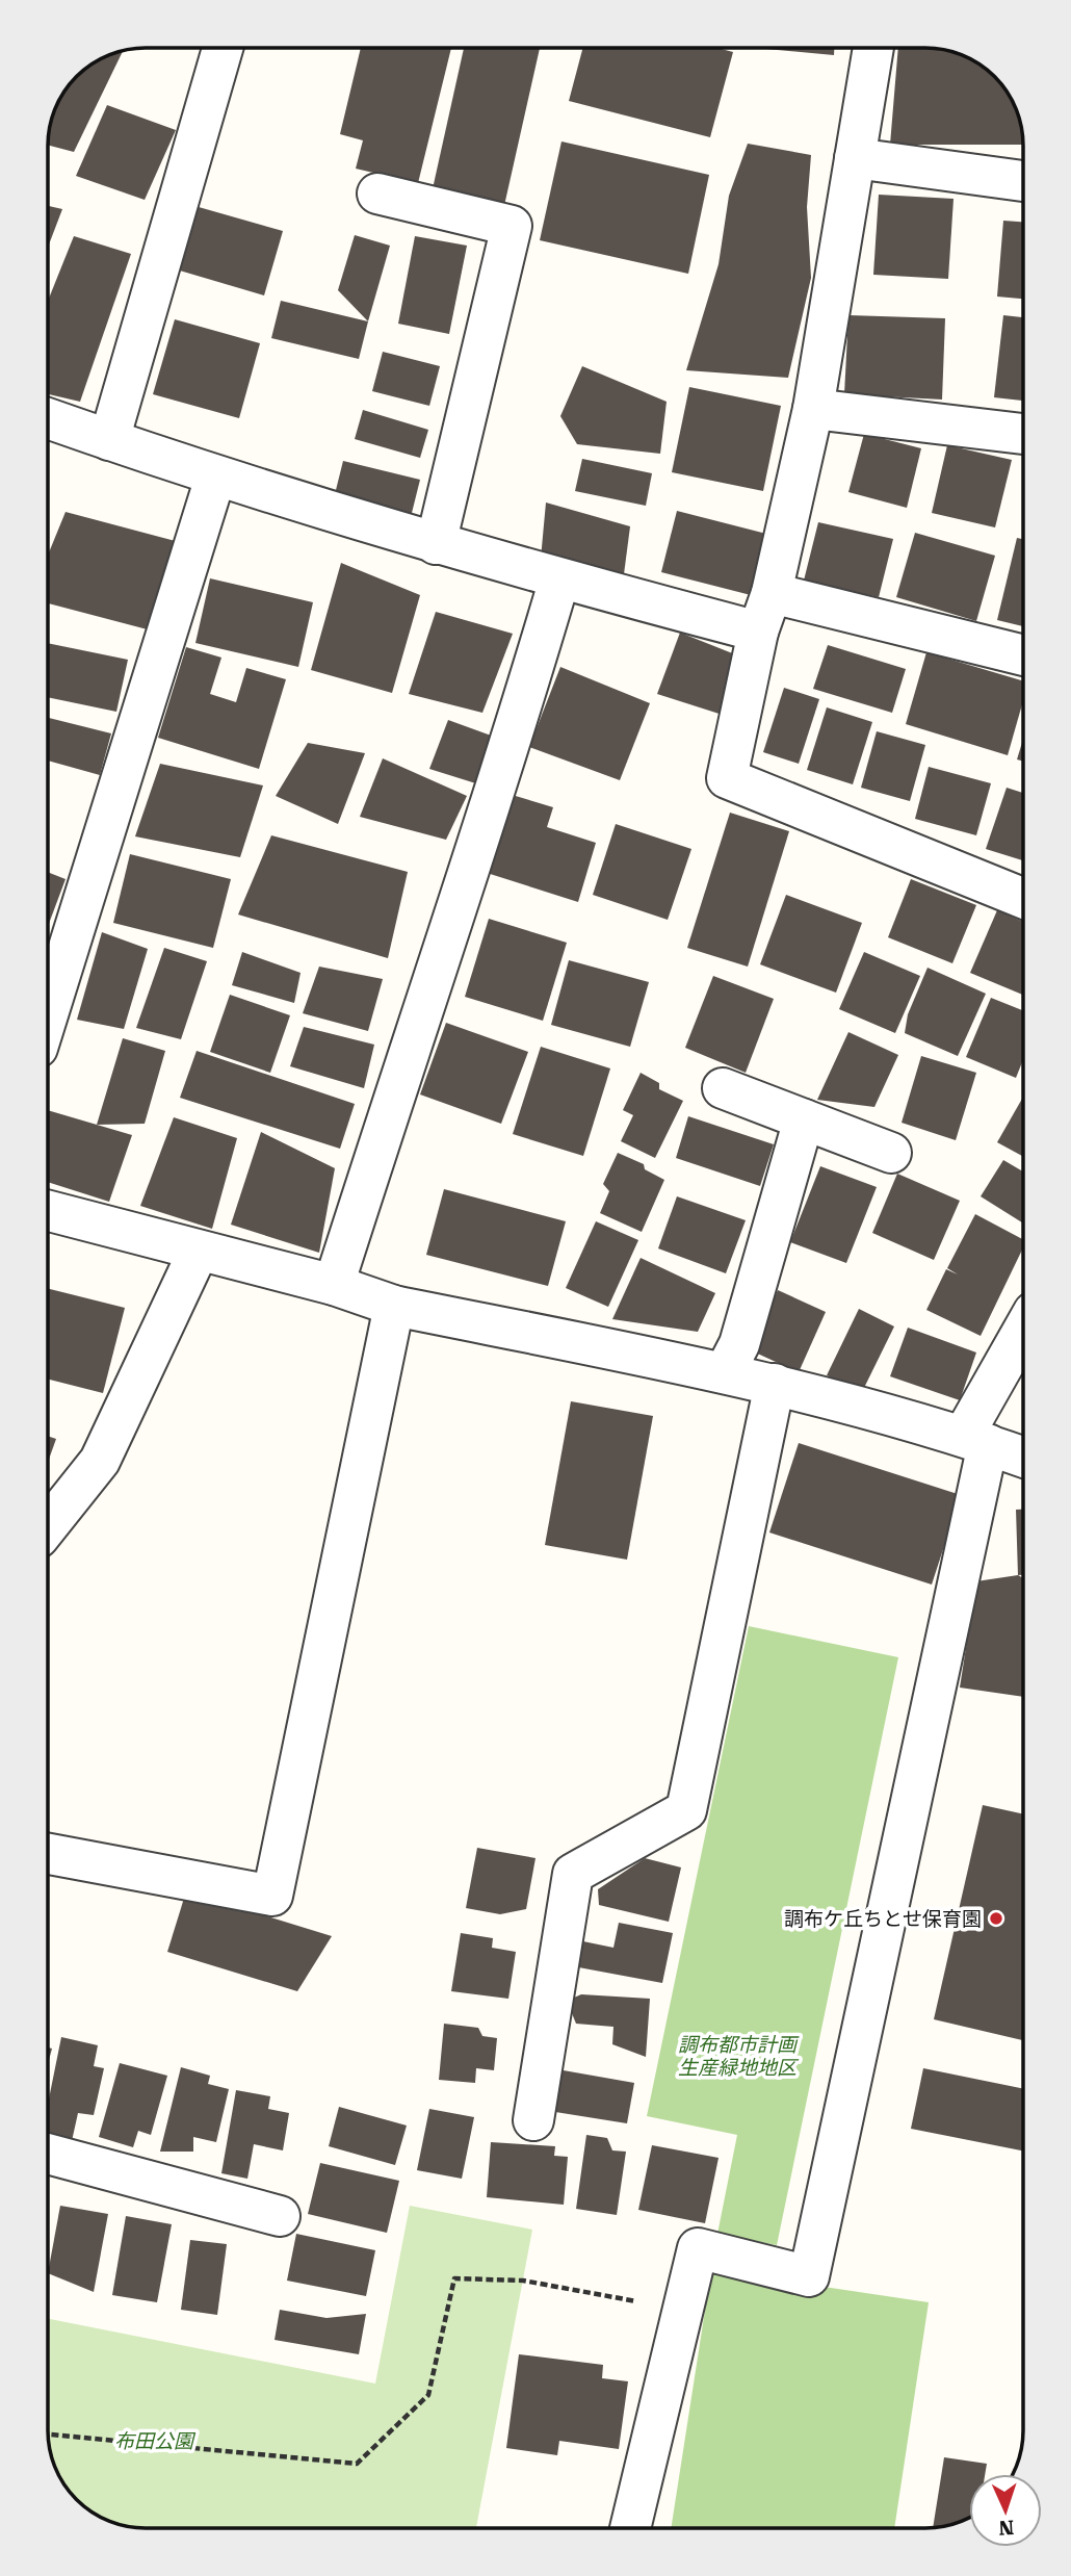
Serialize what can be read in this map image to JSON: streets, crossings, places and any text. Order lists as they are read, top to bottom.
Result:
{
  "parks": ["調布都市計画 生産緑地地区", "布田公園"],
  "places": ["調布ケ丘ちとせ保育園"],
  "north": "bottom"
}
